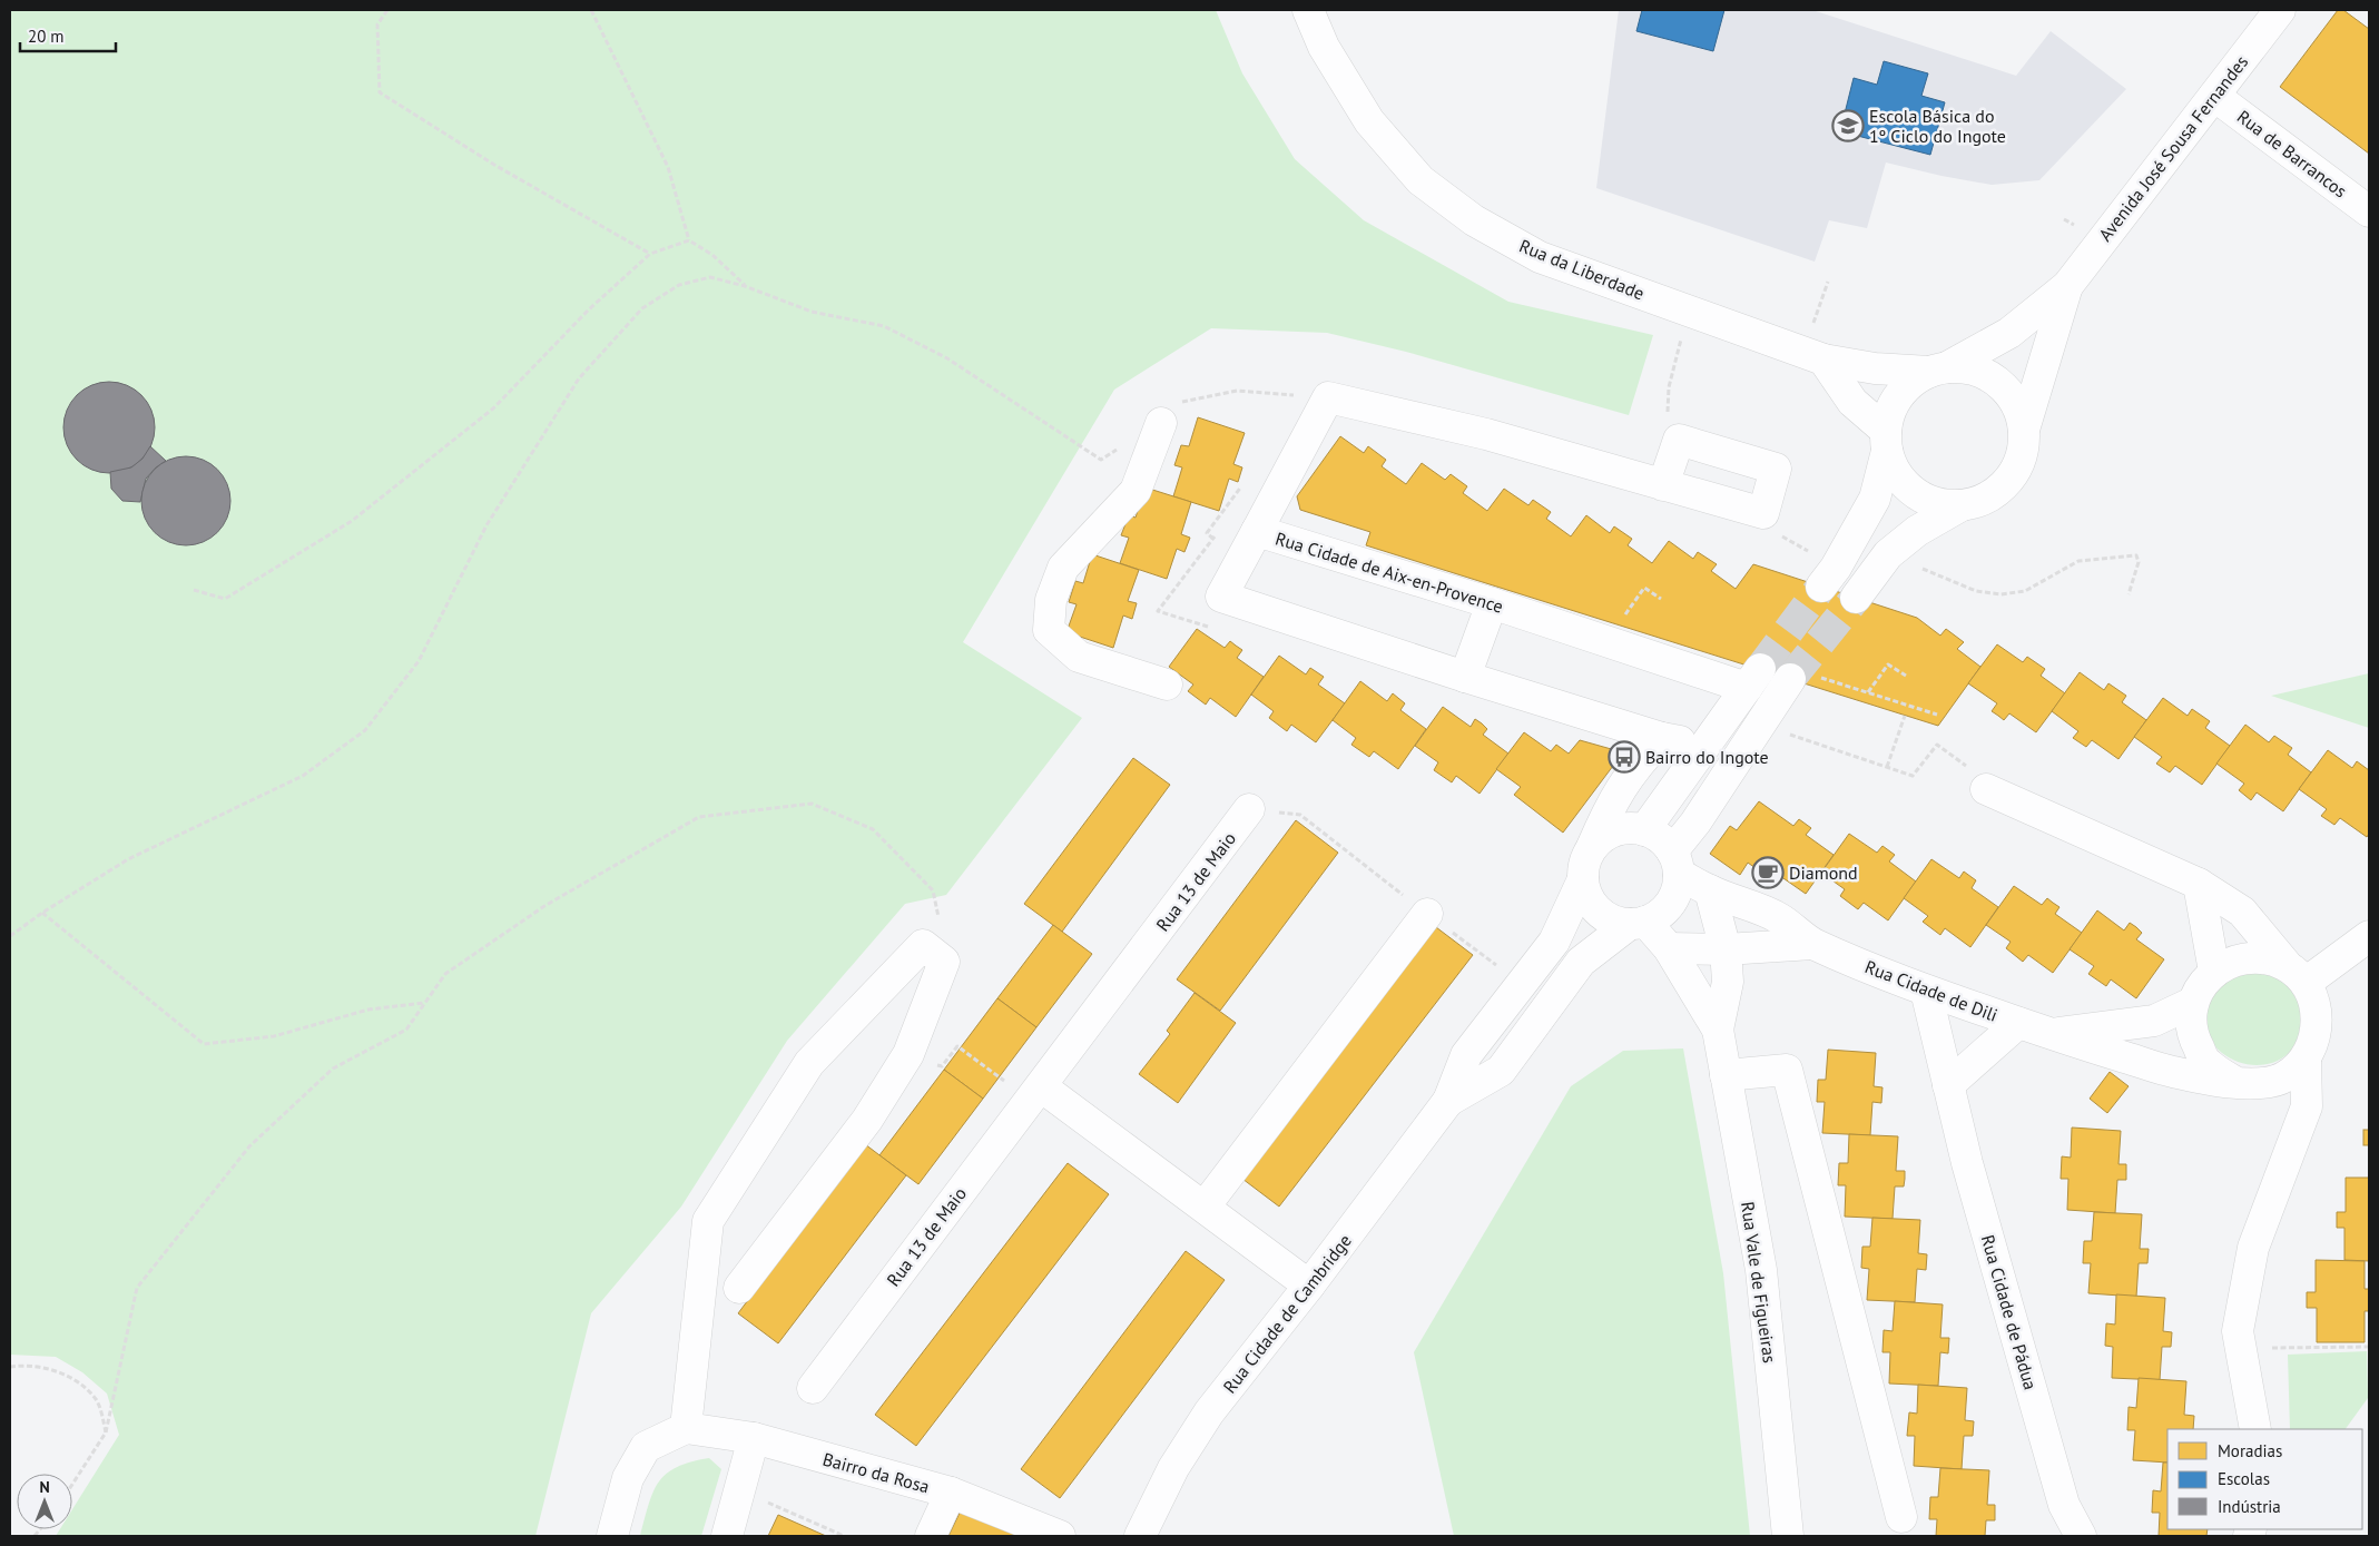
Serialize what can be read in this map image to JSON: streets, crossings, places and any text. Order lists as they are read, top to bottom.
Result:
{
  "streets": {
    "street": [
      "Avenida José Sousa Fernandes",
      "Rua de Barrancos",
      "Rua da Liberdade",
      "Rua Cidade de Aix-en-Provence",
      "Rua 13 de Maio",
      "Rua Cidade de Dili",
      "Rua Vale de Figueiras",
      "Rua Cidade de Pádua",
      "Rua Cidade de Cambridge",
      "Bairro da Rosa"
    ]
  },
  "crossings": [
    ["Avenida José Sousa Fernandes", "Rua de Barrancos"],
    ["Avenida José Sousa Fernandes", "Rua da Liberdade"],
    ["Rua Cidade de Aix-en-Provence", "Rua Cidade de Cambridge"],
    ["Rua Cidade de Dili", "Rua Vale de Figueiras"],
    ["Rua Cidade de Dili", "Rua Cidade de Pádua"],
    ["Rua Cidade de Dili", "Rua Cidade de Cambridge"],
    ["Rua Vale de Figueiras", "Rua Cidade de Cambridge"]
  ],
  "places": {
    "school or university": ["Escola Básica do 1º Ciclo do Ingote"],
    "bus stop": ["Bairro do Ingote"],
    "cafe": ["Diamond"]
  },
  "legend": ["Moradias", "Escolas", "Indústria"],
  "scale_bar": "20 m",
  "north": "top"
}
